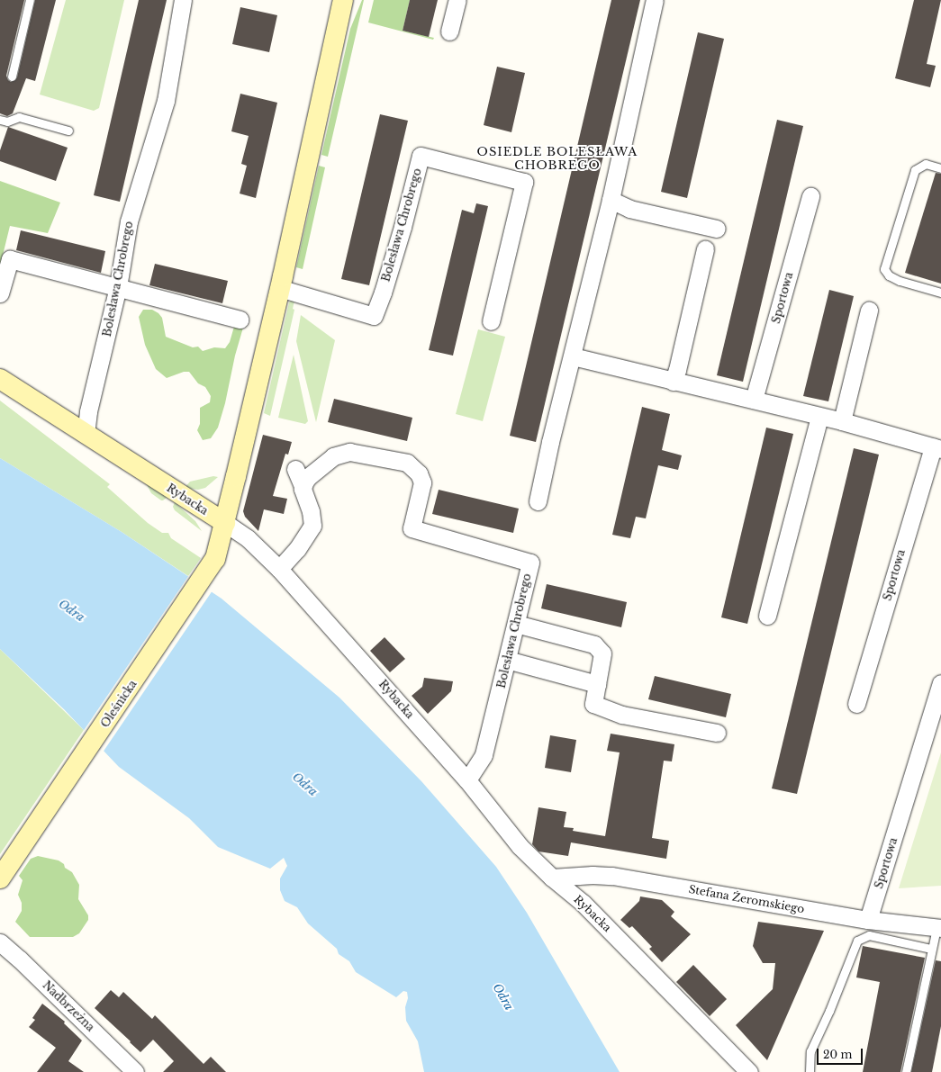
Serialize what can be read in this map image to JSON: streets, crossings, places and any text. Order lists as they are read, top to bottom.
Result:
{
  "streets": {
    "main road": ["Rybacka", "Oleśnicka"],
    "street": [
      "Bolesława Chrobrego",
      "Sportowa",
      "Stefana Żeromskiego",
      "Nadbrzeżna"
    ]
  },
  "crossings": [
    ["Bolesława Chrobrego", "Rybacka"],
    ["Sportowa", "Stefana Żeromskiego"],
    ["Rybacka", "Oleśnicka"],
    ["Rybacka", "Stefana Żeromskiego"]
  ],
  "districts": ["OSIEDLE BOLESŁAWA CHOBREGO"],
  "water": ["Odra"],
  "scale_bar": "20 m"
}
